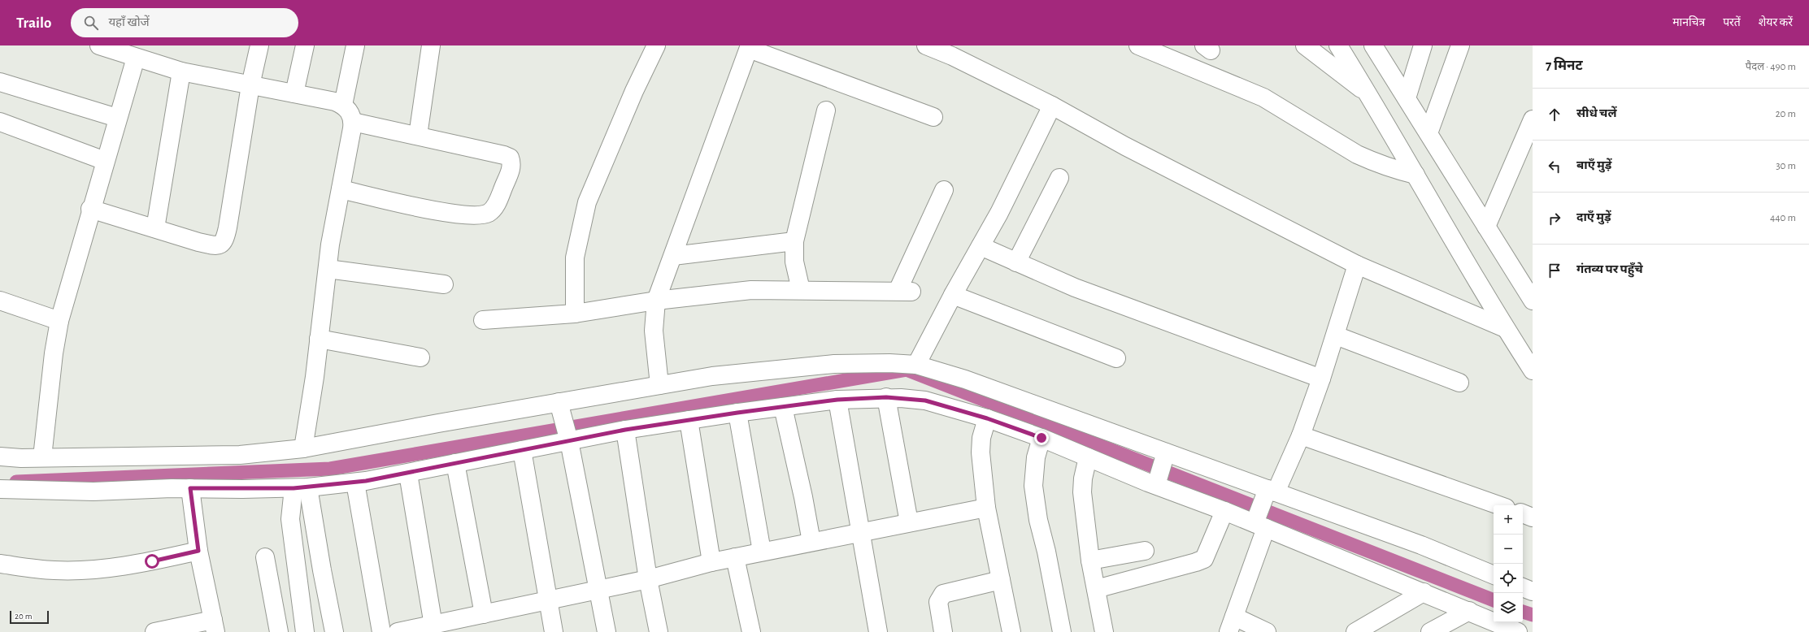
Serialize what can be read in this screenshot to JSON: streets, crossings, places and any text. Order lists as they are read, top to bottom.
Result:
{
  "scale_bar": "20 m",
  "page": {
    "header": "Trailo",
    "search": "यहाँ खोजें",
    "nav": ["मानचित्र", "परतें", "शेयर करें"],
    "heading": ["7 मिनट", "पैदल · 490 m"],
    "list": [
      ["सीधे चलें", "20 m"],
      ["बाएँ मुड़ें", "30 m"],
      ["दाएँ मुड़ें", "440 m"],
      "गंतव्य पर पहुँचे"
    ],
    "map_buttons": ["+", "−"],
    "scale": "20 m"
  }
}
